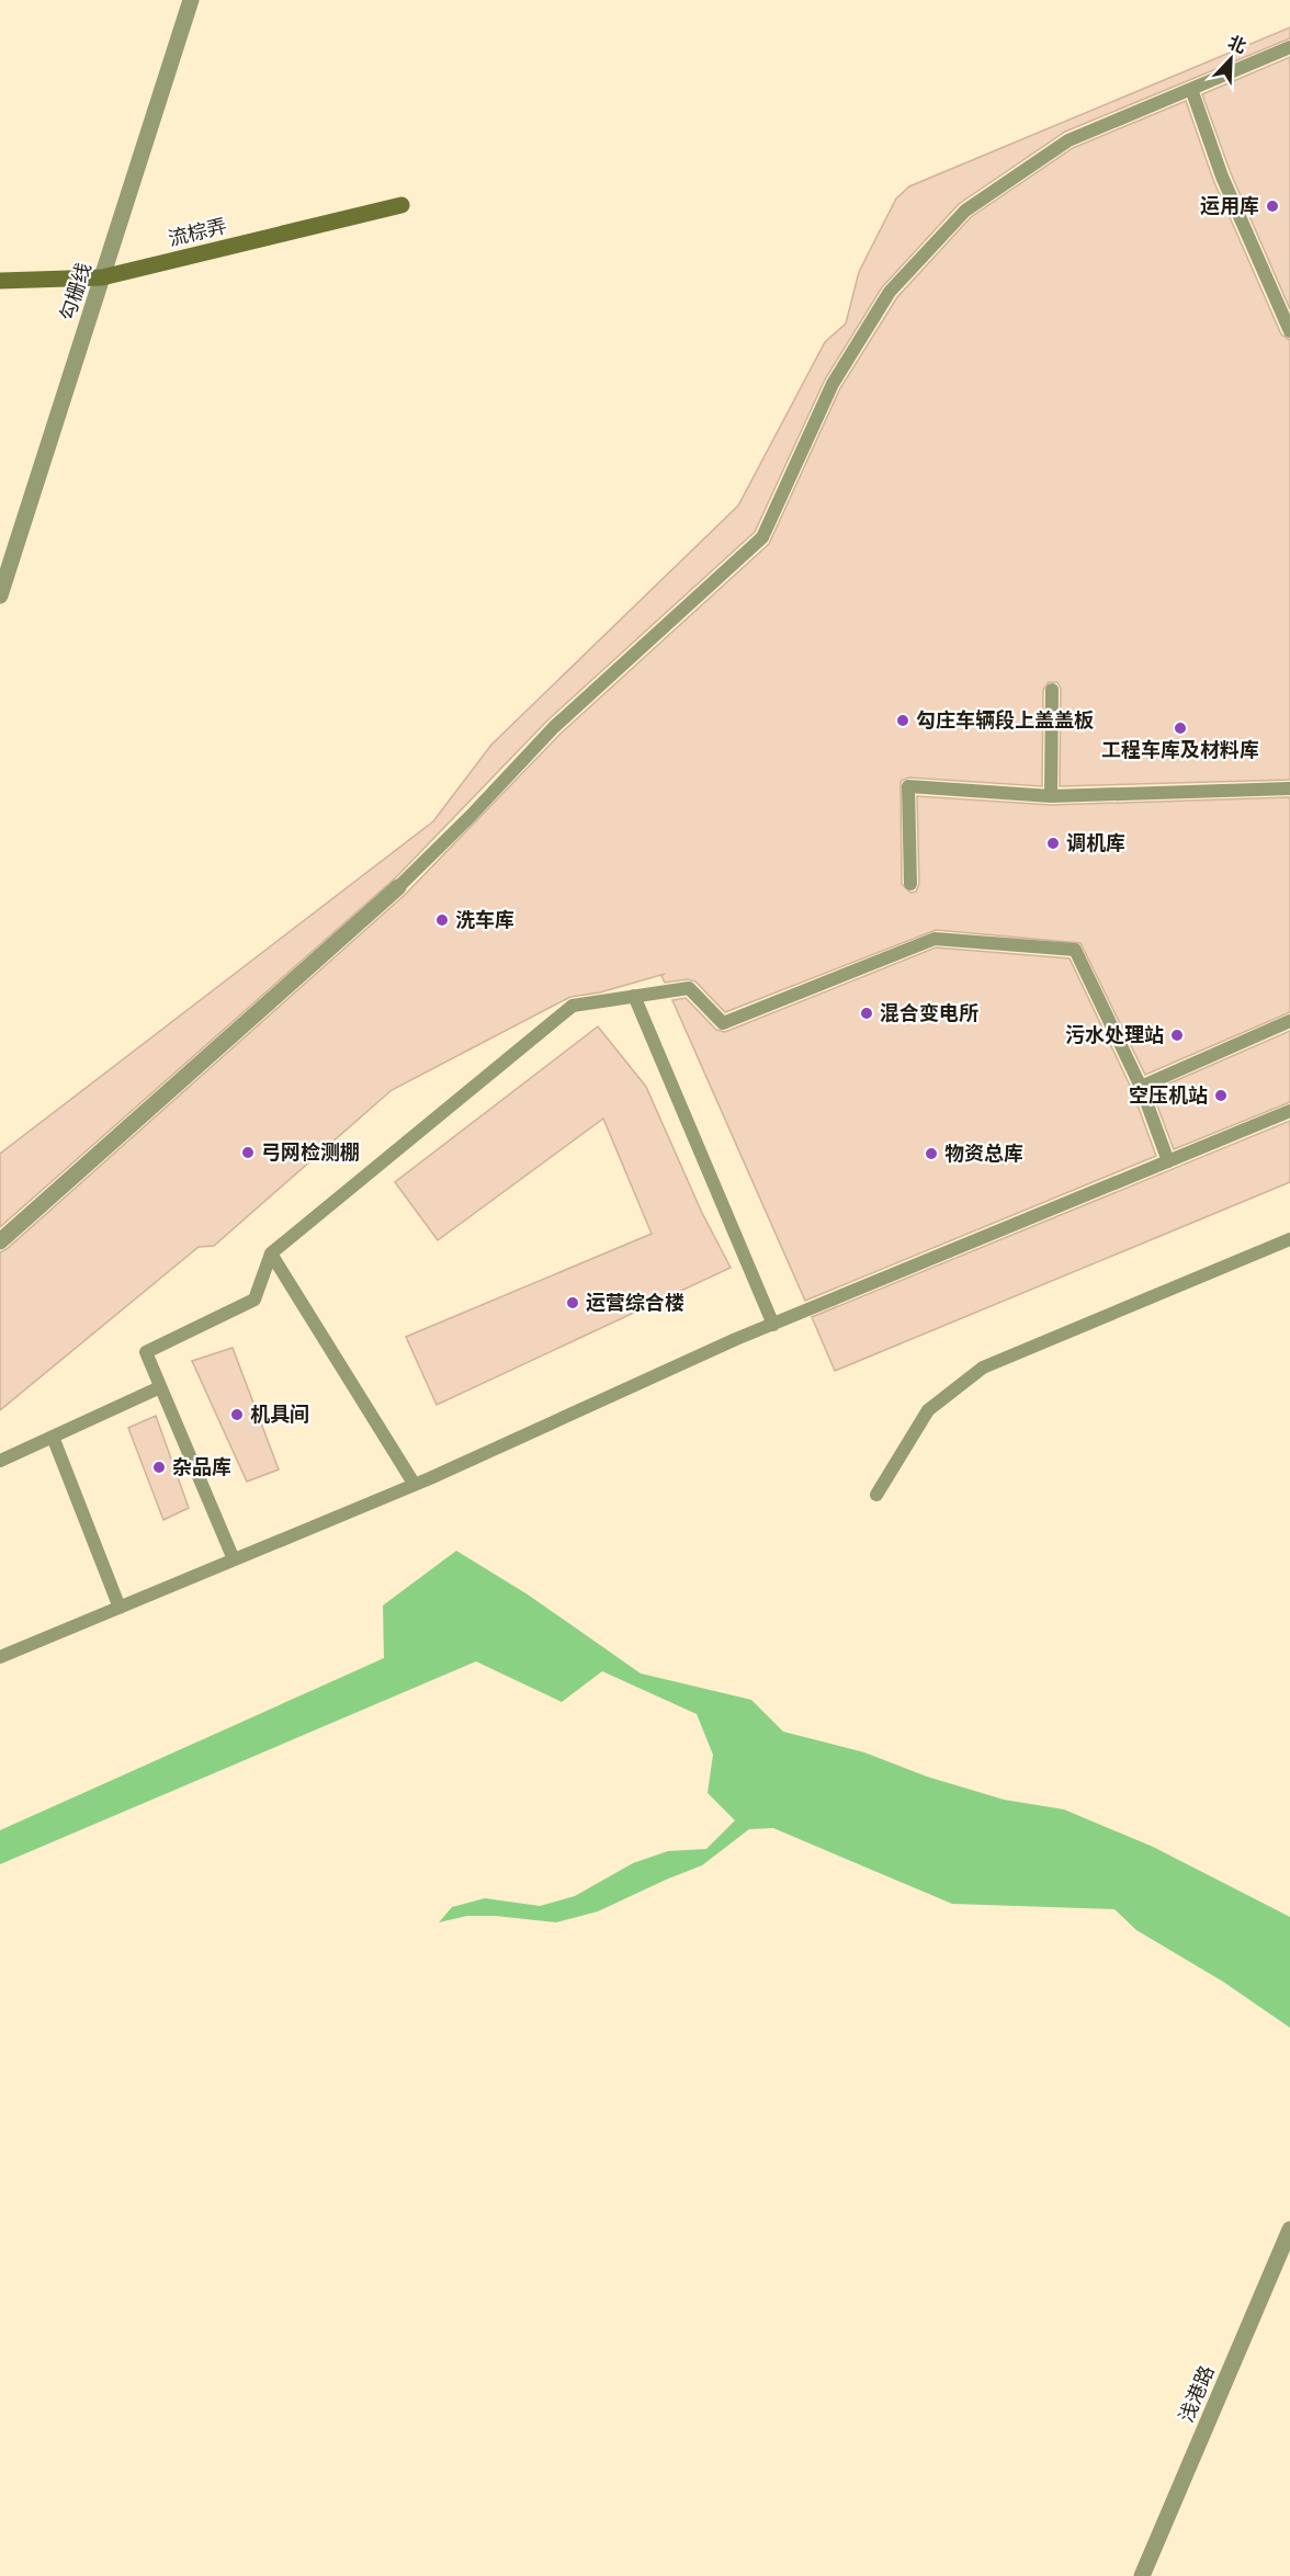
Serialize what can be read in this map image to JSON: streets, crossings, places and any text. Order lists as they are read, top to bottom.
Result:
{
  "streets": {
    "street": ["流棕弄", "勾栅线", "浅港路"]
  },
  "crossings": [
    ["流棕弄", "勾栅线"]
  ],
  "places": [
    "运用库",
    "勾庄车辆段上盖盖板",
    "工程车库及材料库",
    "调机库",
    "洗车库",
    "混合变电所",
    "污水处理站",
    "空压机站",
    "弓网检测棚",
    "物资总库",
    "运营综合楼",
    "机具间",
    "杂品库"
  ],
  "north": "top right"
}
